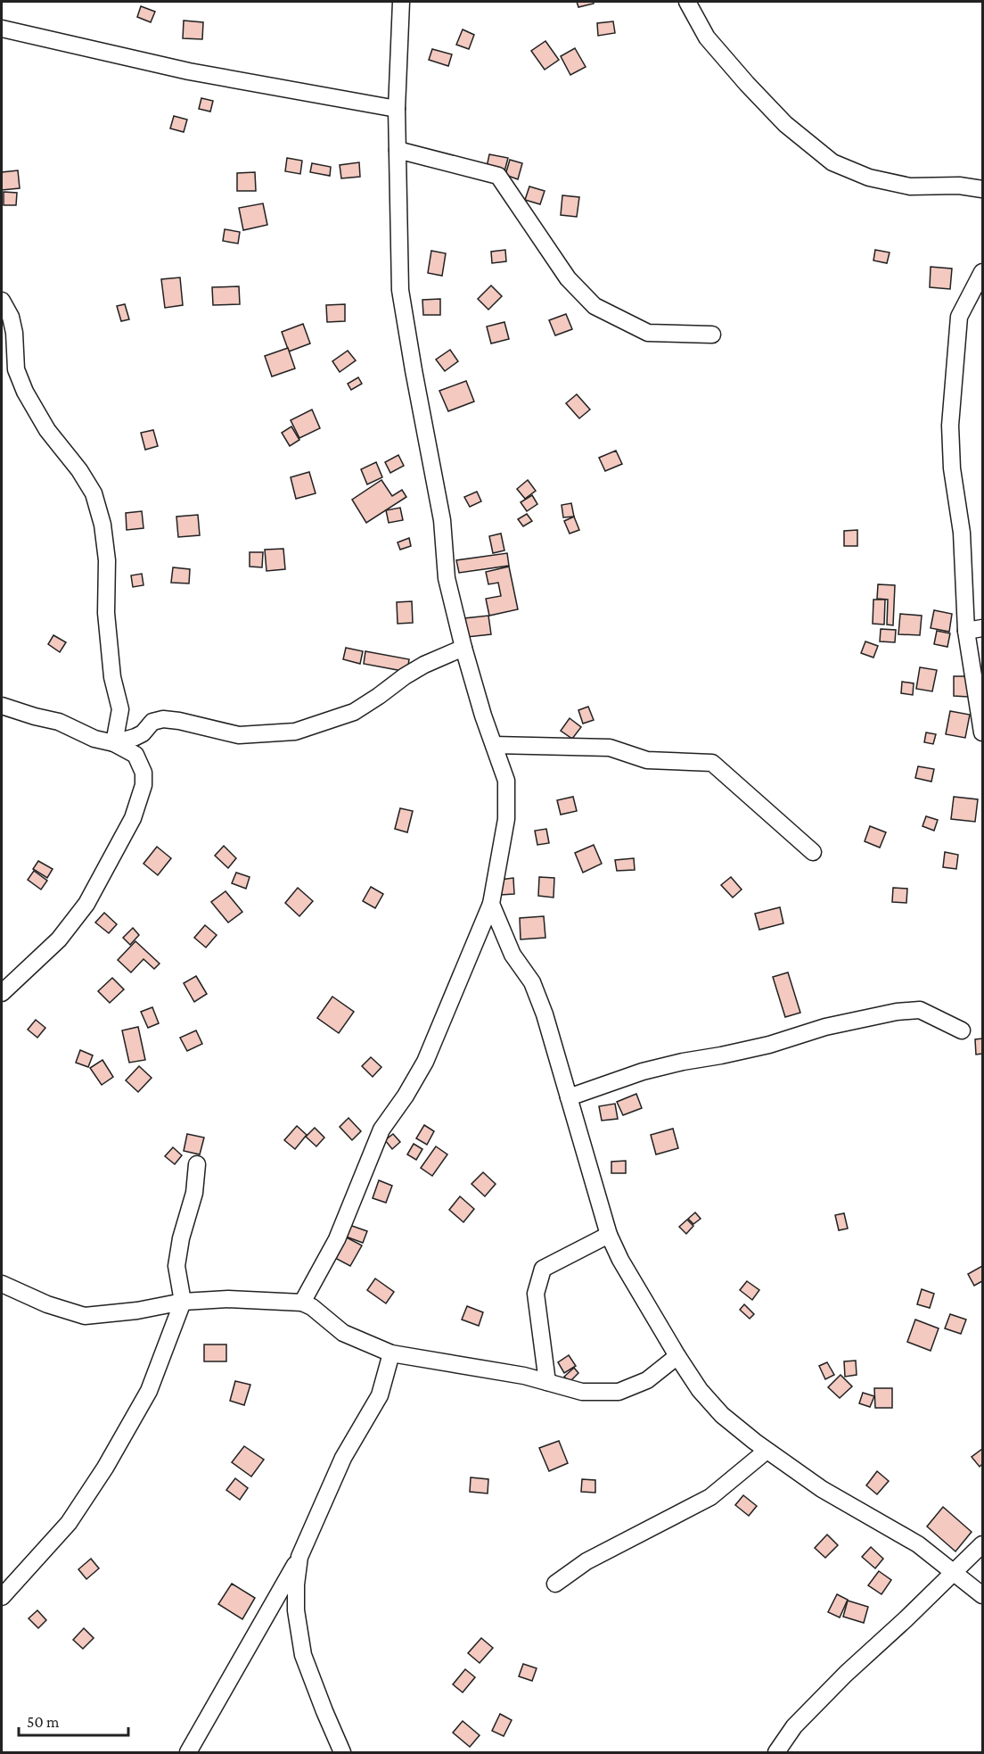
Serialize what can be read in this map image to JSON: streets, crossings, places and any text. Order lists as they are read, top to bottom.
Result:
{
  "scale_bar": "50 m"
}
